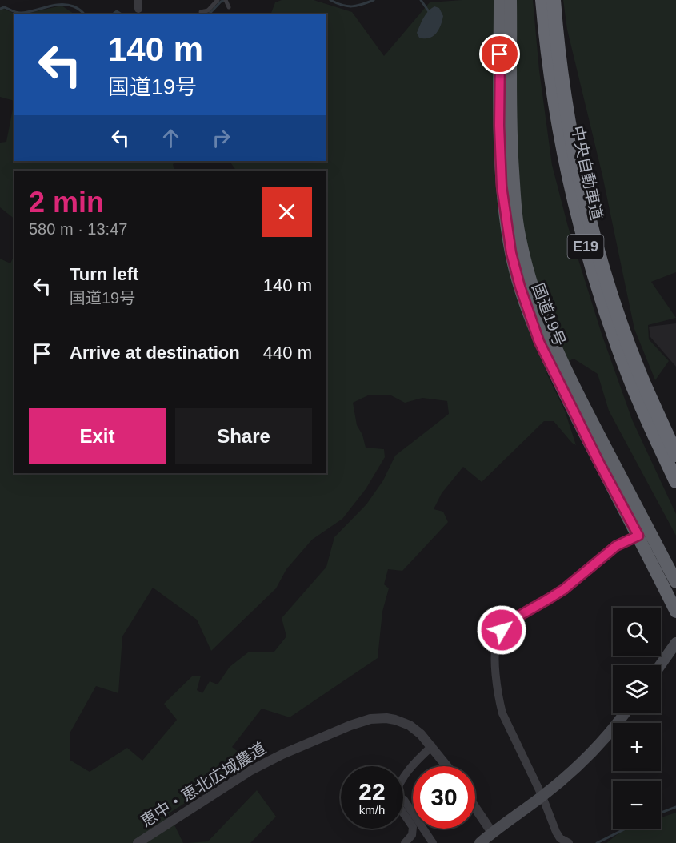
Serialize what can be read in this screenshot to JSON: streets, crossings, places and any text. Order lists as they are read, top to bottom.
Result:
{
  "streets": {
    "highway": ["中央自動車道", "E19", "国道19号"],
    "street": ["恵中・恵北広域農道"]
  },
  "page": {
    "turn": ["140 m", "国道19号"],
    "heading": ["2 min", "580 m · 13:47"],
    "list": [
      {
        "name": "Turn left",
        "note": "国道19号",
        "value": "140 m"
      },
      {
        "name": "Arrive at destination",
        "value": "440 m"
      }
    ],
    "buttons": ["Exit", "Share"],
    "map_buttons": ["+", "−"],
    "speed": "22 km/h",
    "limit": "30"
  }
}
